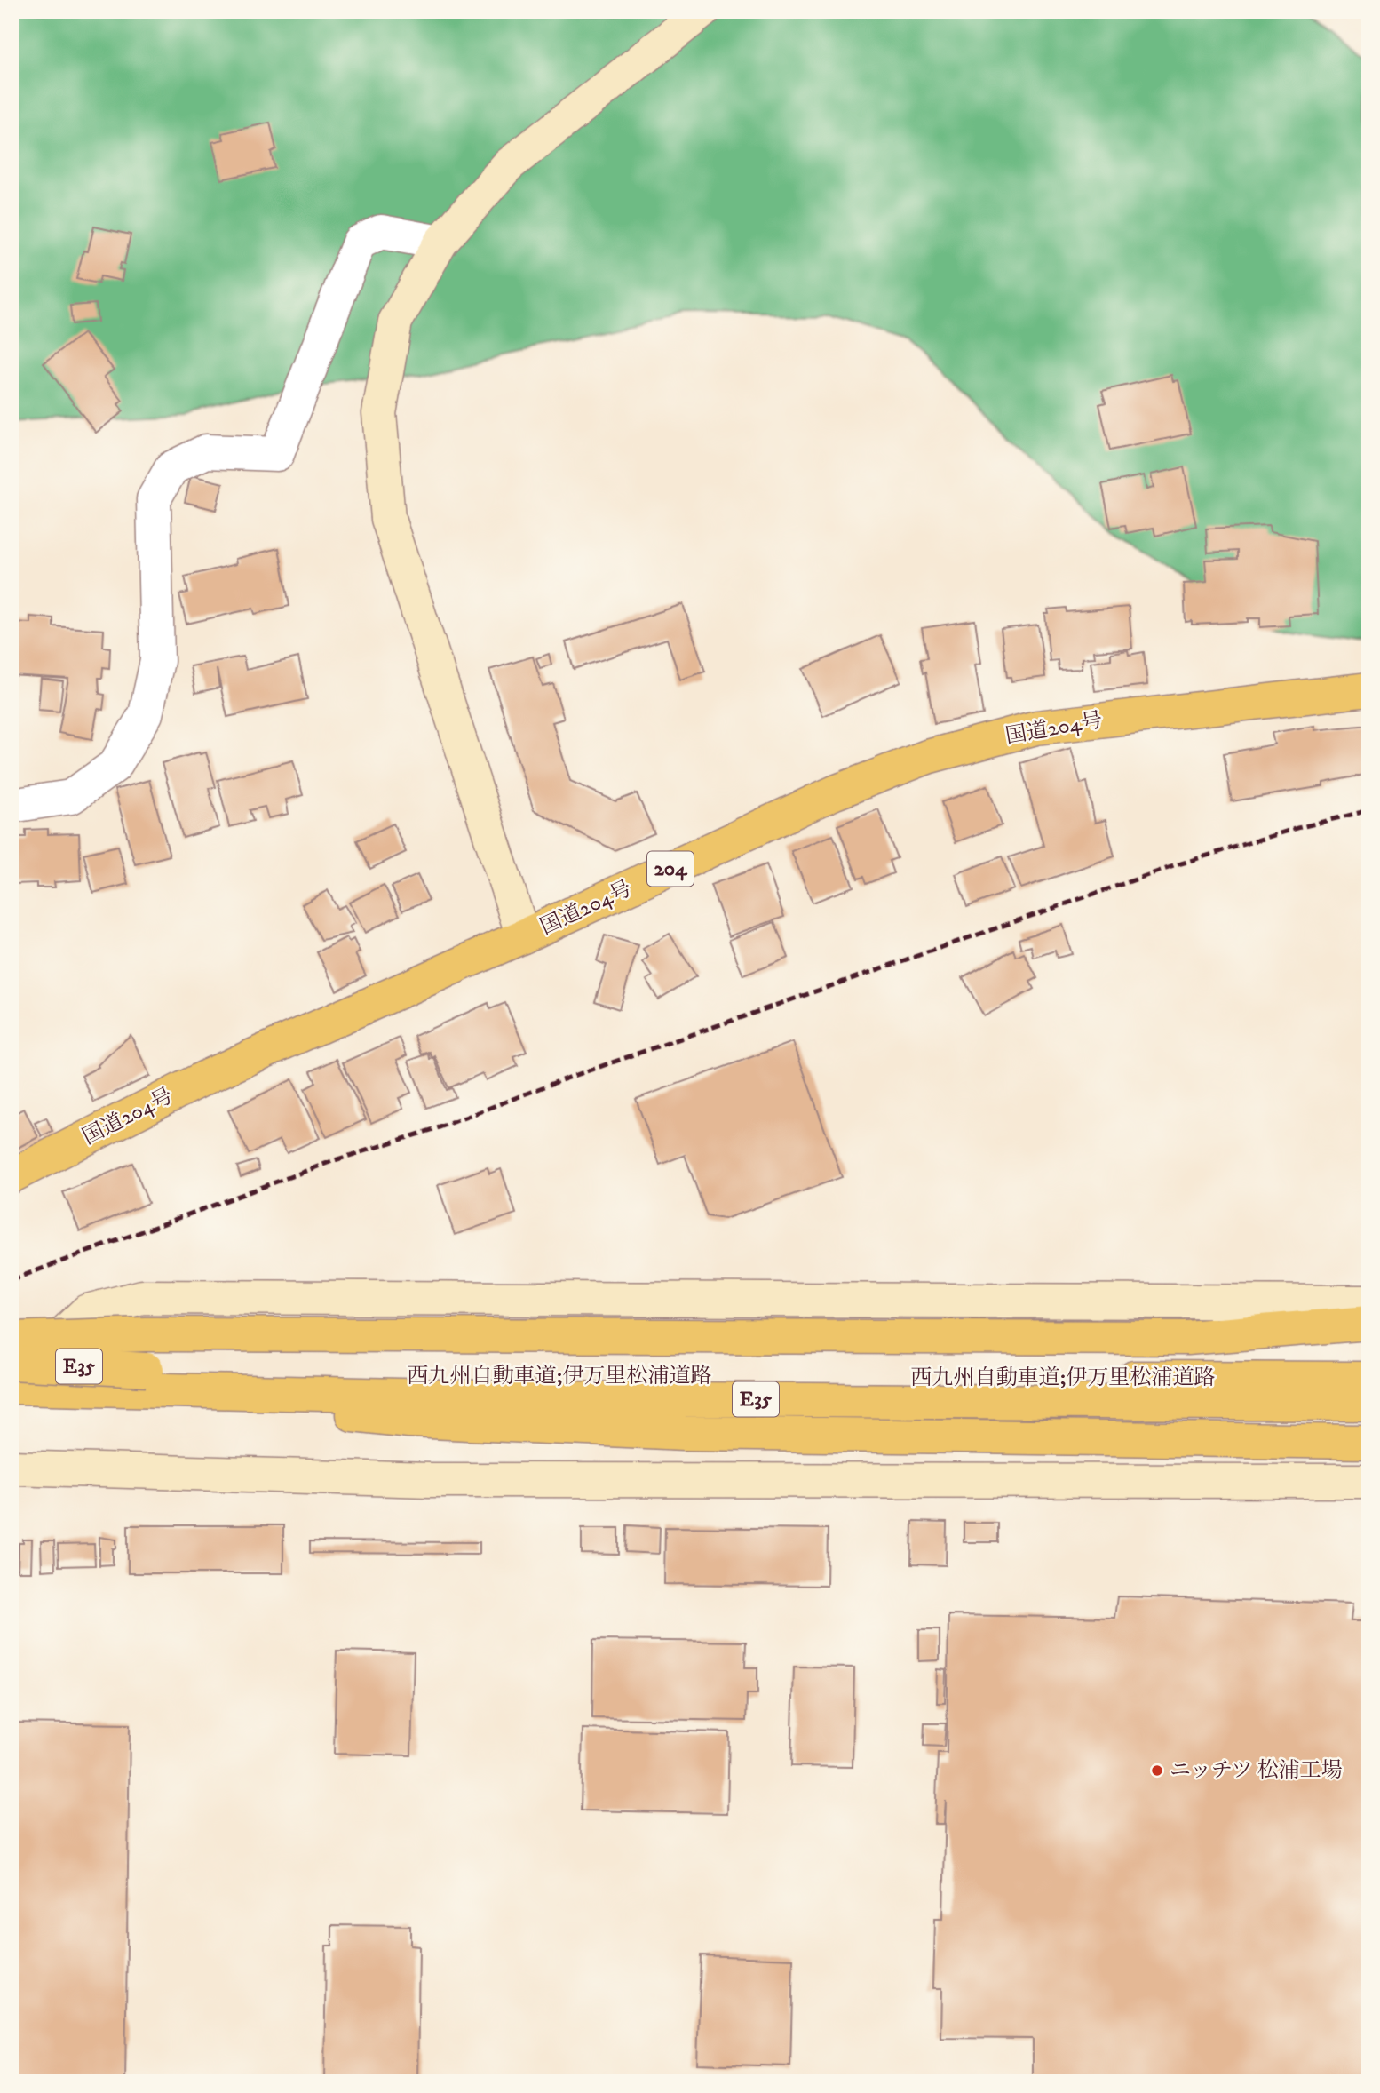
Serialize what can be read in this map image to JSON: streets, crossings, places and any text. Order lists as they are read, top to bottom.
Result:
{
  "streets": {
    "highway": [
      "国道204号",
      "204",
      "E35",
      "西九州自動車道;伊万里松浦道路"
    ]
  },
  "places": ["ニッチツ 松浦工場"]
}
